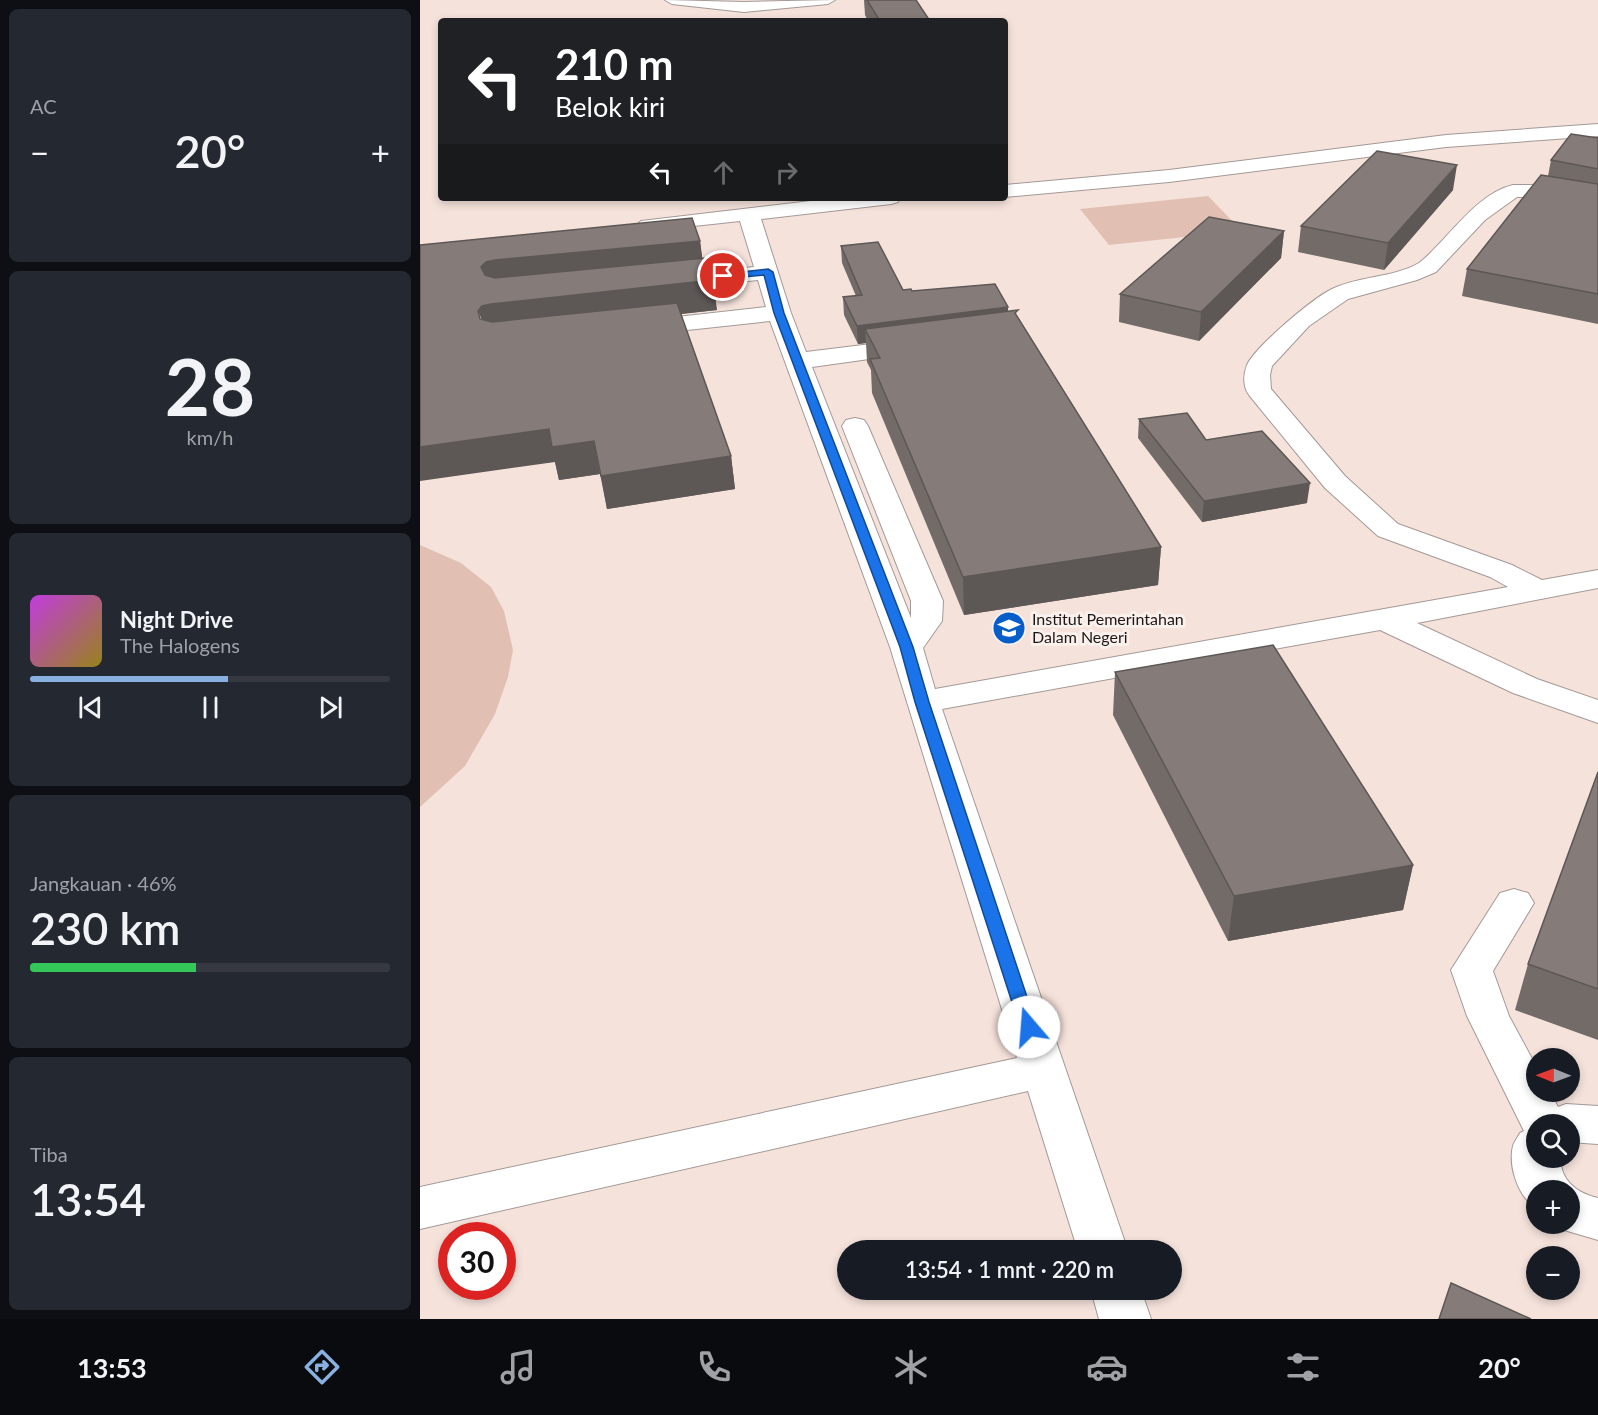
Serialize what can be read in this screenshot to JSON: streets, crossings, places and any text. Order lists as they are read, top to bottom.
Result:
{
  "places": {
    "school or university": ["Institut Pemerintahan Dalam Negeri"]
  },
  "north": "left",
  "page": {
    "tile": [
      "AC",
      ["28", "km/h"],
      ["Jangkauan · 46%", "230 km"],
      ["Tiba", "13:54"]
    ],
    "turn": ["210 m", "Belok kiri"],
    "heat": ["−", "20°", "+"],
    "song": ["Night Drive", "The Halogens"],
    "map_buttons": ["+", "−"],
    "limit": "30",
    "trip": "13:54 · 1 mnt · 220 m",
    "tabs": ["13:53", "20°"]
  }
}
